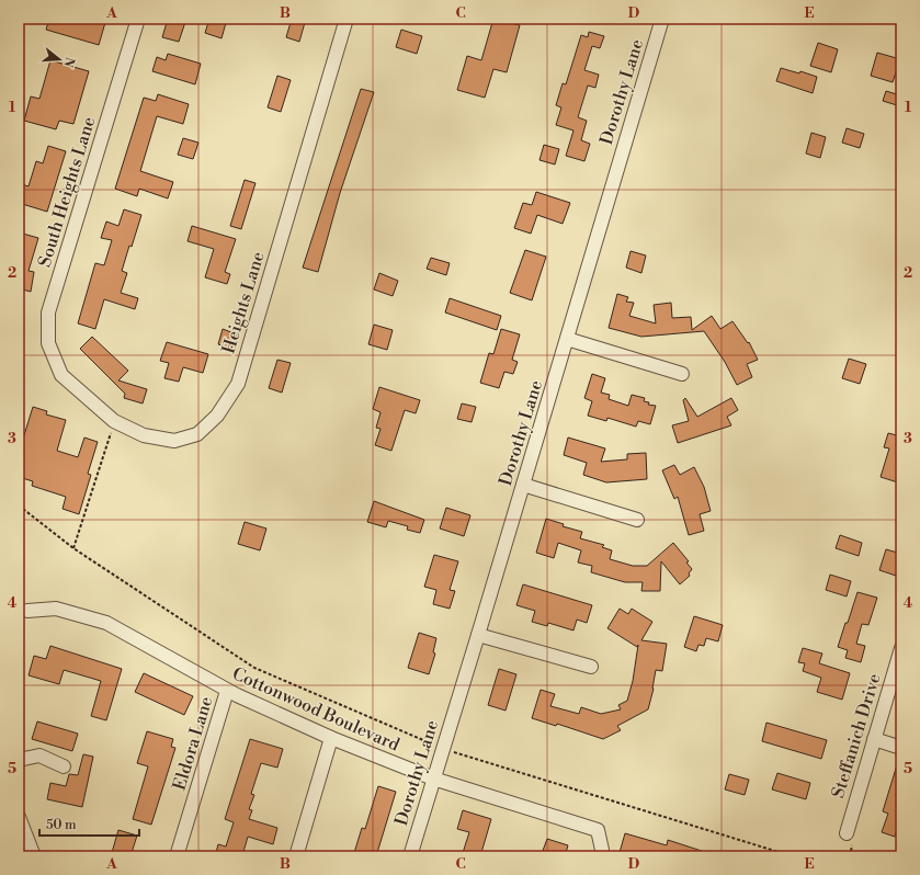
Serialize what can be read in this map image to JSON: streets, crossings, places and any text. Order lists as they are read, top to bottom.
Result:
{
  "streets": {
    "street": [
      "Dorothy Lane",
      "South Heights Lane",
      "Heights Lane",
      "Cottonwood Boulevard",
      "Steffanich Drive",
      "Eldora Lane"
    ]
  },
  "crossings": [
    ["Dorothy Lane", "Cottonwood Boulevard"],
    ["South Heights Lane", "Heights Lane"],
    ["Cottonwood Boulevard", "Eldora Lane"]
  ],
  "scale_bar": "50 m",
  "north": "right",
  "grid": {
    "columns": [
      "A",
      "B",
      "C",
      "D",
      "E"
    ],
    "rows": [
      "1",
      "2",
      "3",
      "4",
      "5"
    ]
  }
}
